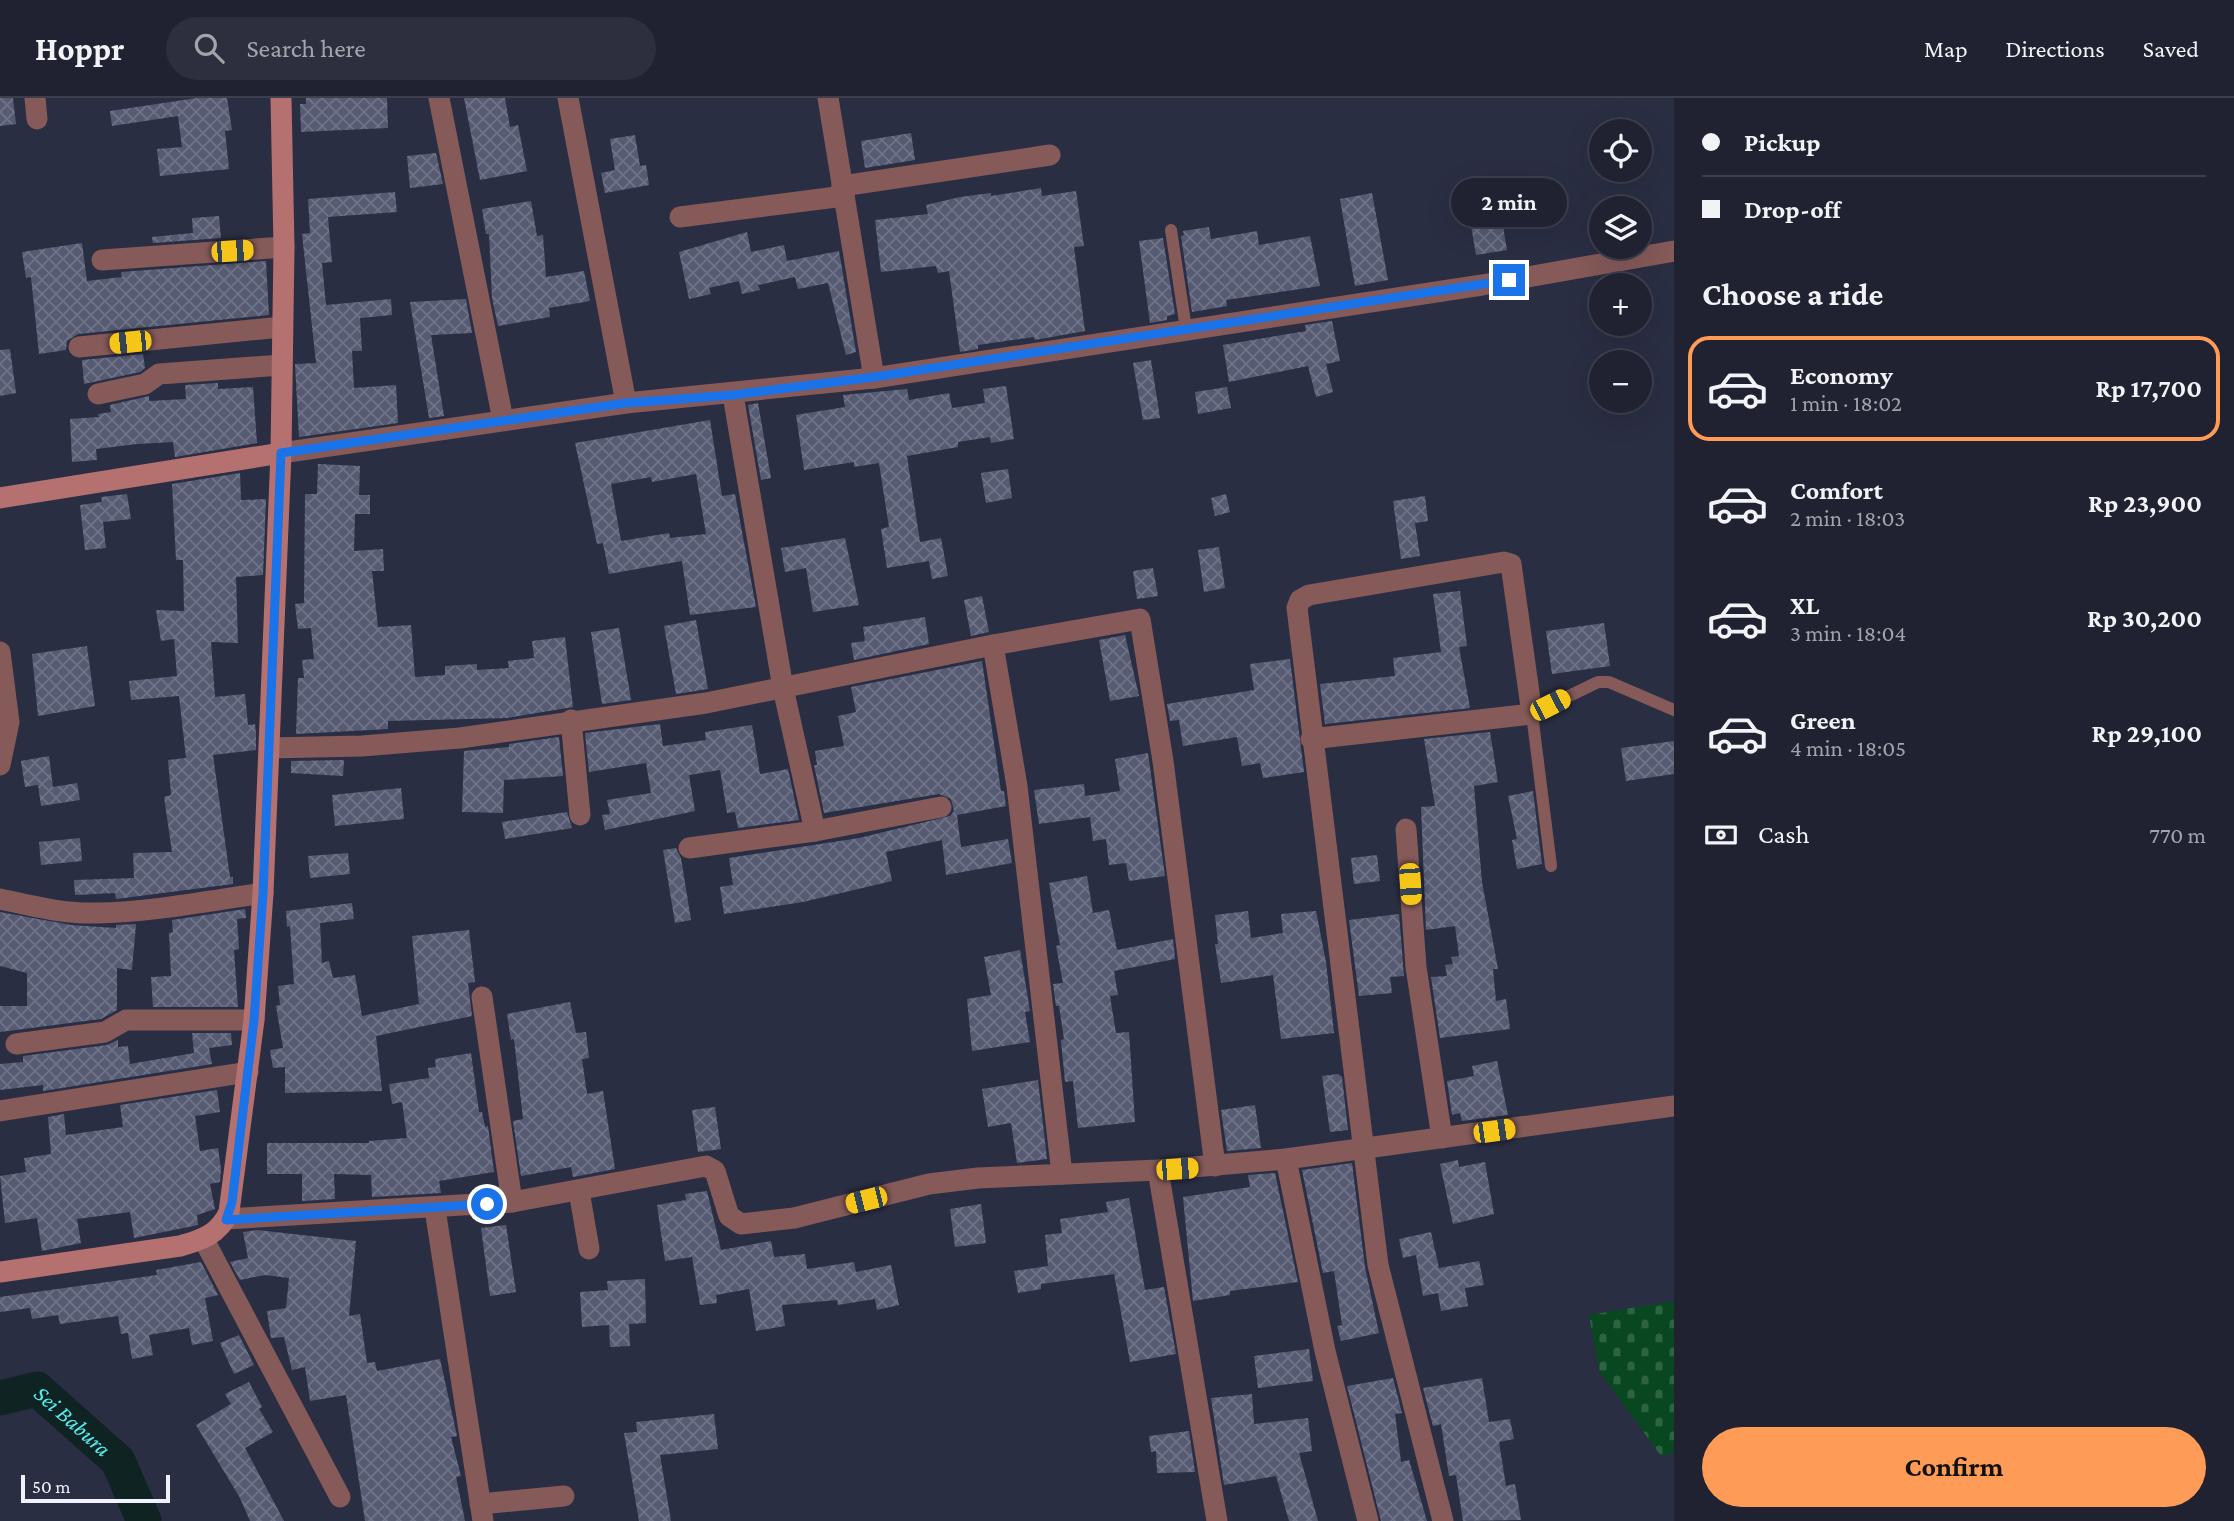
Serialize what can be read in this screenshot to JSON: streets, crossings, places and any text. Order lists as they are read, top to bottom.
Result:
{
  "water": ["Sei Babura"],
  "scale_bar": "50 m",
  "page": {
    "header": "Hoppr",
    "search": "Search here",
    "nav": ["Map", "Directions", "Saved"],
    "banner": ["Pickup", "Drop-off"],
    "map_buttons": ["+", "−"],
    "bubble": "2 min",
    "heading": "Choose a ride",
    "list": [
      {
        "name": "Economy",
        "note": "1 min · 18:02",
        "value": "Rp 17,700"
      },
      {
        "name": "Comfort",
        "note": "2 min · 18:03",
        "value": "Rp 23,900"
      },
      {
        "name": "XL",
        "note": "3 min · 18:04",
        "value": "Rp 30,200"
      },
      {
        "name": "Green",
        "note": "4 min · 18:05",
        "value": "Rp 29,100"
      }
    ],
    "pay": ["Cash", "770 m"],
    "buttons": "Confirm",
    "scale": "50 m"
  }
}
